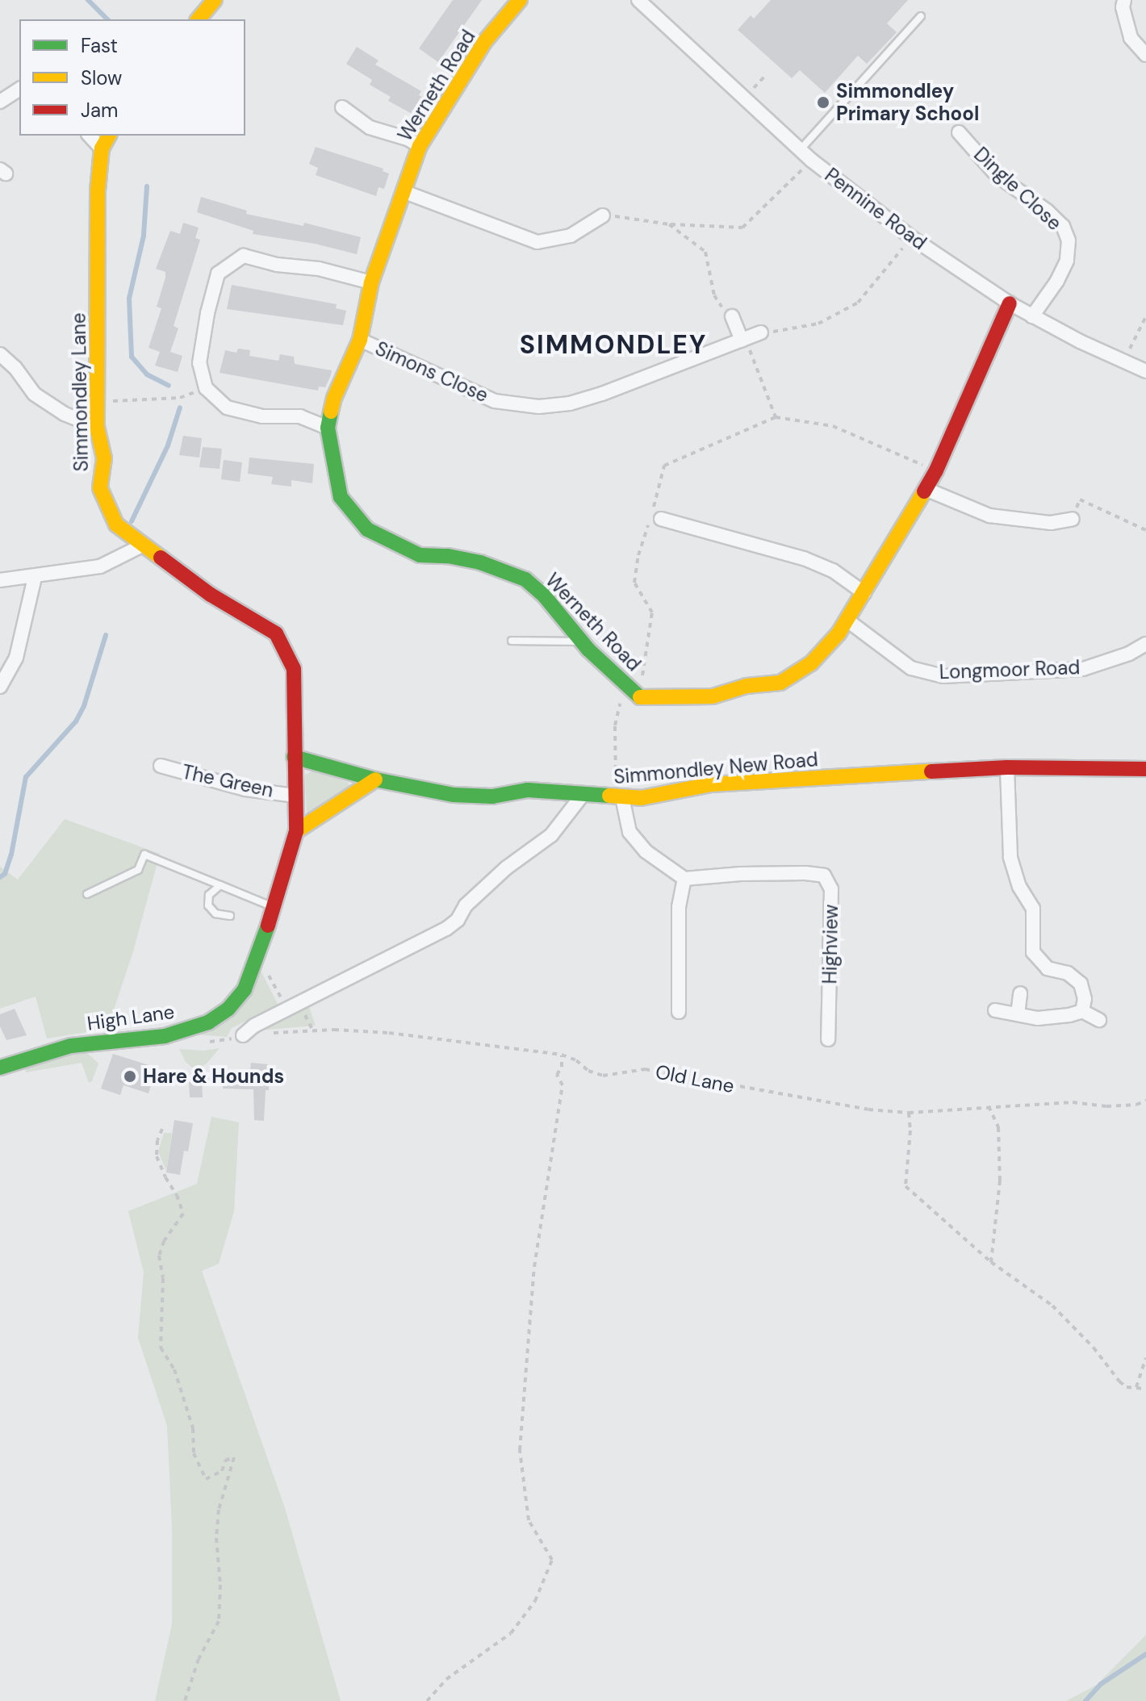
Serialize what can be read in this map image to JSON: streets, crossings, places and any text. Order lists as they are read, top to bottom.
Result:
{
  "streets": {
    "street": [
      "Werneth Road",
      "Dingle Close",
      "Pennine Road",
      "Simons Close",
      "Simmondley Lane",
      "Longmoor Road",
      "Simmondley New Road",
      "The Green",
      "Highview",
      "High Lane"
    ],
    "path": ["Old Lane"]
  },
  "crossings": [
    ["Werneth Road", "Pennine Road"],
    ["Werneth Road", "Simons Close"],
    ["Werneth Road", "Longmoor Road"],
    ["Dingle Close", "Pennine Road"],
    ["Simmondley Lane", "Simmondley New Road"],
    ["Simmondley Lane", "The Green"],
    ["Simmondley Lane", "High Lane"]
  ],
  "districts": ["SIMMONDLEY"],
  "places": ["Simmondley Primary School", "Hare & Hounds"],
  "legend": ["Fast", "Slow", "Jam"]
}
